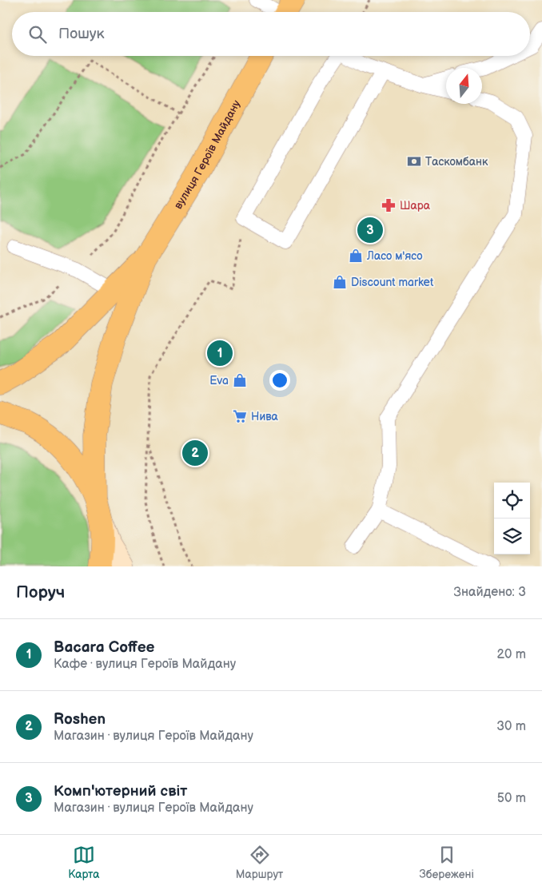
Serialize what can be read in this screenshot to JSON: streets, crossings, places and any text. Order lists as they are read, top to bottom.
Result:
{
  "streets": {
    "main road": ["вулиця Героїв Майдану"]
  },
  "places": {
    "bank": ["Таскомбанк"],
    "pharmacy": ["Шара"],
    "shop": ["Ласо м'ясо", "Discount market", "Eva"],
    "supermarket": ["Нива"]
  },
  "north": "top",
  "page": {
    "search": "Пошук",
    "pins": ["3", "1", "2"],
    "heading": ["Поруч", "Знайдено: 3"],
    "list": [
      {
        "mark": "1",
        "name": "Bacara Coffee",
        "note": "Кафе · вулиця Героїв Майдану",
        "value": "20 m"
      },
      {
        "mark": "2",
        "name": "Roshen",
        "note": "Магазин · вулиця Героїв Майдану",
        "value": "30 m"
      },
      {
        "mark": "3",
        "name": "Комп'ютерний світ",
        "note": "Магазин · вулиця Героїв Майдану",
        "value": "50 m"
      }
    ],
    "nav": ["Карта", "Маршрут", "Збережені"]
  }
}
